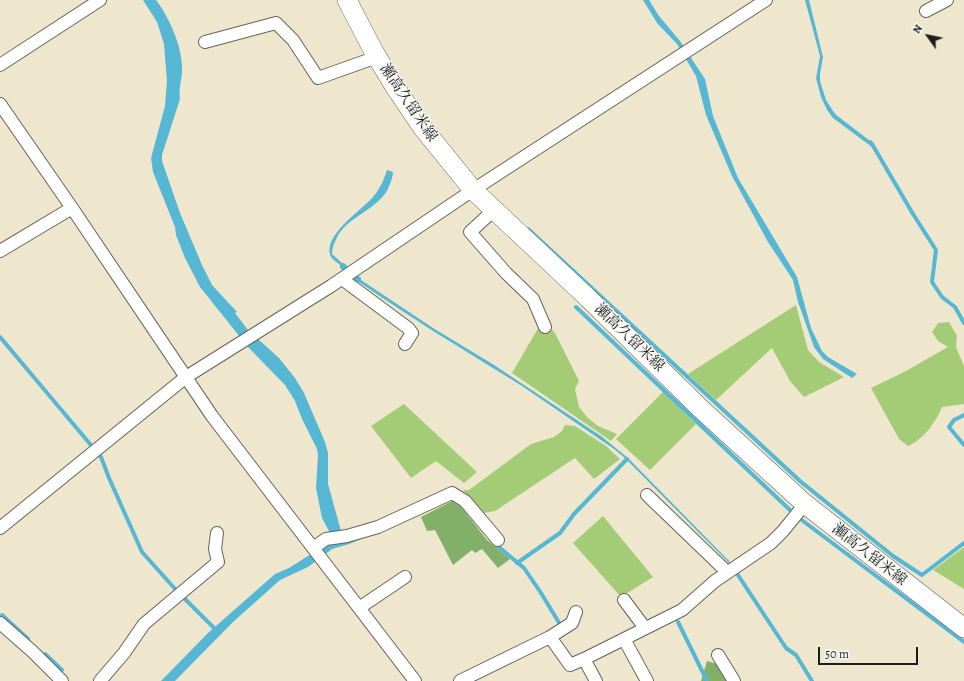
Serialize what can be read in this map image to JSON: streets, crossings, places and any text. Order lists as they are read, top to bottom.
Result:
{
  "streets": {
    "main road": ["瀬高久留米線"]
  },
  "scale_bar": "50 m",
  "north": "top left"
}
